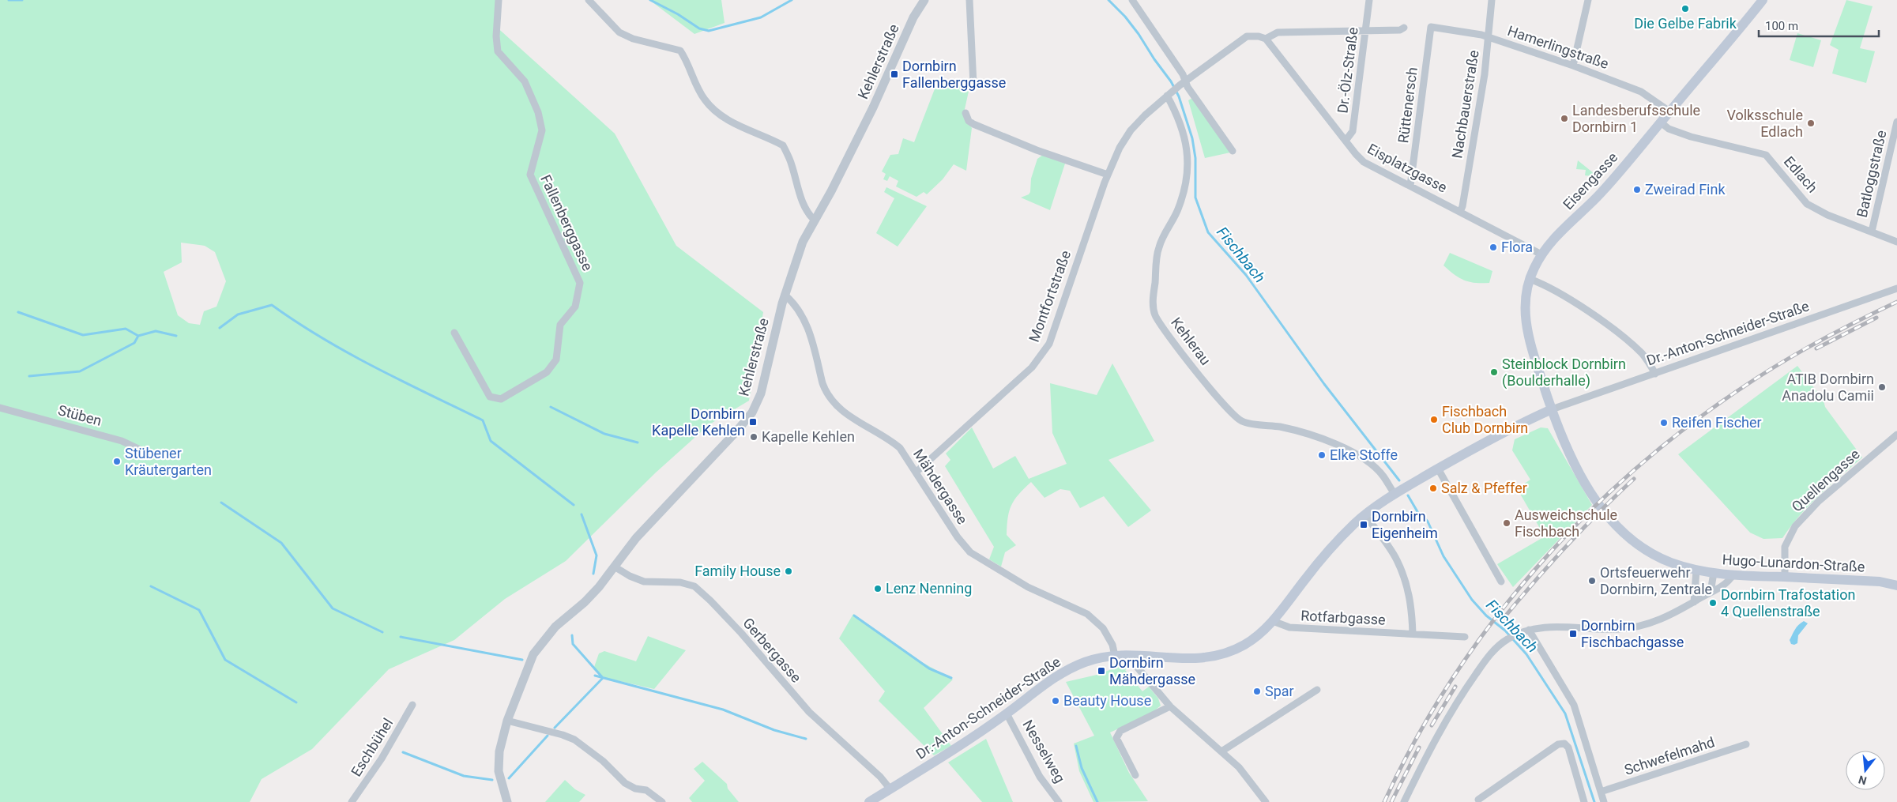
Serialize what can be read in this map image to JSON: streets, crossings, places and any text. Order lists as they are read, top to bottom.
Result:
{
  "streets": {
    "main road": ["Eisengasse", "Dr.-Anton-Schneider-Straße", "Hugo-Lunardon-Straße"],
    "street": [
      "Hamerlingstraße",
      "Kehlerstraße",
      "Dr.-Ölz-Straße",
      "Nachbauerstraße",
      "Rüttenersch",
      "Eisplatzgasse",
      "Batloggstraße",
      "Edlach",
      "Fallenberggasse",
      "Montfortstraße",
      "Kehlerau",
      "Stüben",
      "Quellengasse",
      "Mähdergasse",
      "Rotfarbgasse",
      "Gerbergasse",
      "Eschbühel",
      "Nesselweg",
      "Schwefelmahd"
    ]
  },
  "crossings": [
    ["Hamerlingstraße", "Nachbauerstraße"],
    ["Hamerlingstraße", "Rüttenersch"],
    ["Hamerlingstraße", "Eisengasse"],
    ["Kehlerstraße", "Mähdergasse"],
    ["Kehlerstraße", "Gerbergasse"],
    ["Dr.-Ölz-Straße", "Eisplatzgasse"],
    ["Nachbauerstraße", "Eisplatzgasse"],
    ["Rüttenersch", "Eisplatzgasse"],
    ["Eisplatzgasse", "Eisengasse"],
    ["Eisplatzgasse", "Montfortstraße"],
    ["Batloggstraße", "Edlach"],
    ["Edlach", "Eisengasse"],
    ["Eisengasse", "Dr.-Anton-Schneider-Straße"],
    ["Eisengasse", "Hugo-Lunardon-Straße"],
    ["Montfortstraße", "Kehlerau"],
    ["Montfortstraße", "Mähdergasse"],
    ["Dr.-Anton-Schneider-Straße", "Kehlerau"],
    ["Dr.-Anton-Schneider-Straße", "Mähdergasse"],
    ["Dr.-Anton-Schneider-Straße", "Hugo-Lunardon-Straße"],
    ["Dr.-Anton-Schneider-Straße", "Rotfarbgasse"],
    ["Dr.-Anton-Schneider-Straße", "Gerbergasse"],
    ["Dr.-Anton-Schneider-Straße", "Nesselweg"],
    ["Quellengasse", "Hugo-Lunardon-Straße"]
  ],
  "water": ["Fischbach"],
  "places": {
    "other": [
      "Die Gelbe Fabrik",
      "Landesberufsschule Dornbirn 1",
      "Volksschule Edlach",
      "Zweirad Fink",
      "Flora",
      "Steinblock Dornbirn (Boulderhalle)",
      "ATIB Dornbirn Anadolu Camii",
      "Fischbach Club Dornbirn",
      "Reifen Fischer",
      "Kapelle Kehlen",
      "Elke Stoffe",
      "Stübener Kräutergarten",
      "Salz & Pfeffer",
      "Ausweichschule Fischbach",
      "Family House",
      "Ortsfeuerwehr Dornbirn, Zentrale",
      "Lenz Nenning",
      "Dornbirn Trafostation 4 Quellenstraße",
      "Spar",
      "Beauty House"
    ],
    "transit": [
      "Dornbirn Fallenberggasse",
      "Dornbirn Kapelle Kehlen",
      "Dornbirn Eigenheim",
      "Dornbirn Fischbachgasse",
      "Dornbirn Mähdergasse"
    ]
  },
  "scale_bar": "100 m",
  "north": "bottom"
}
